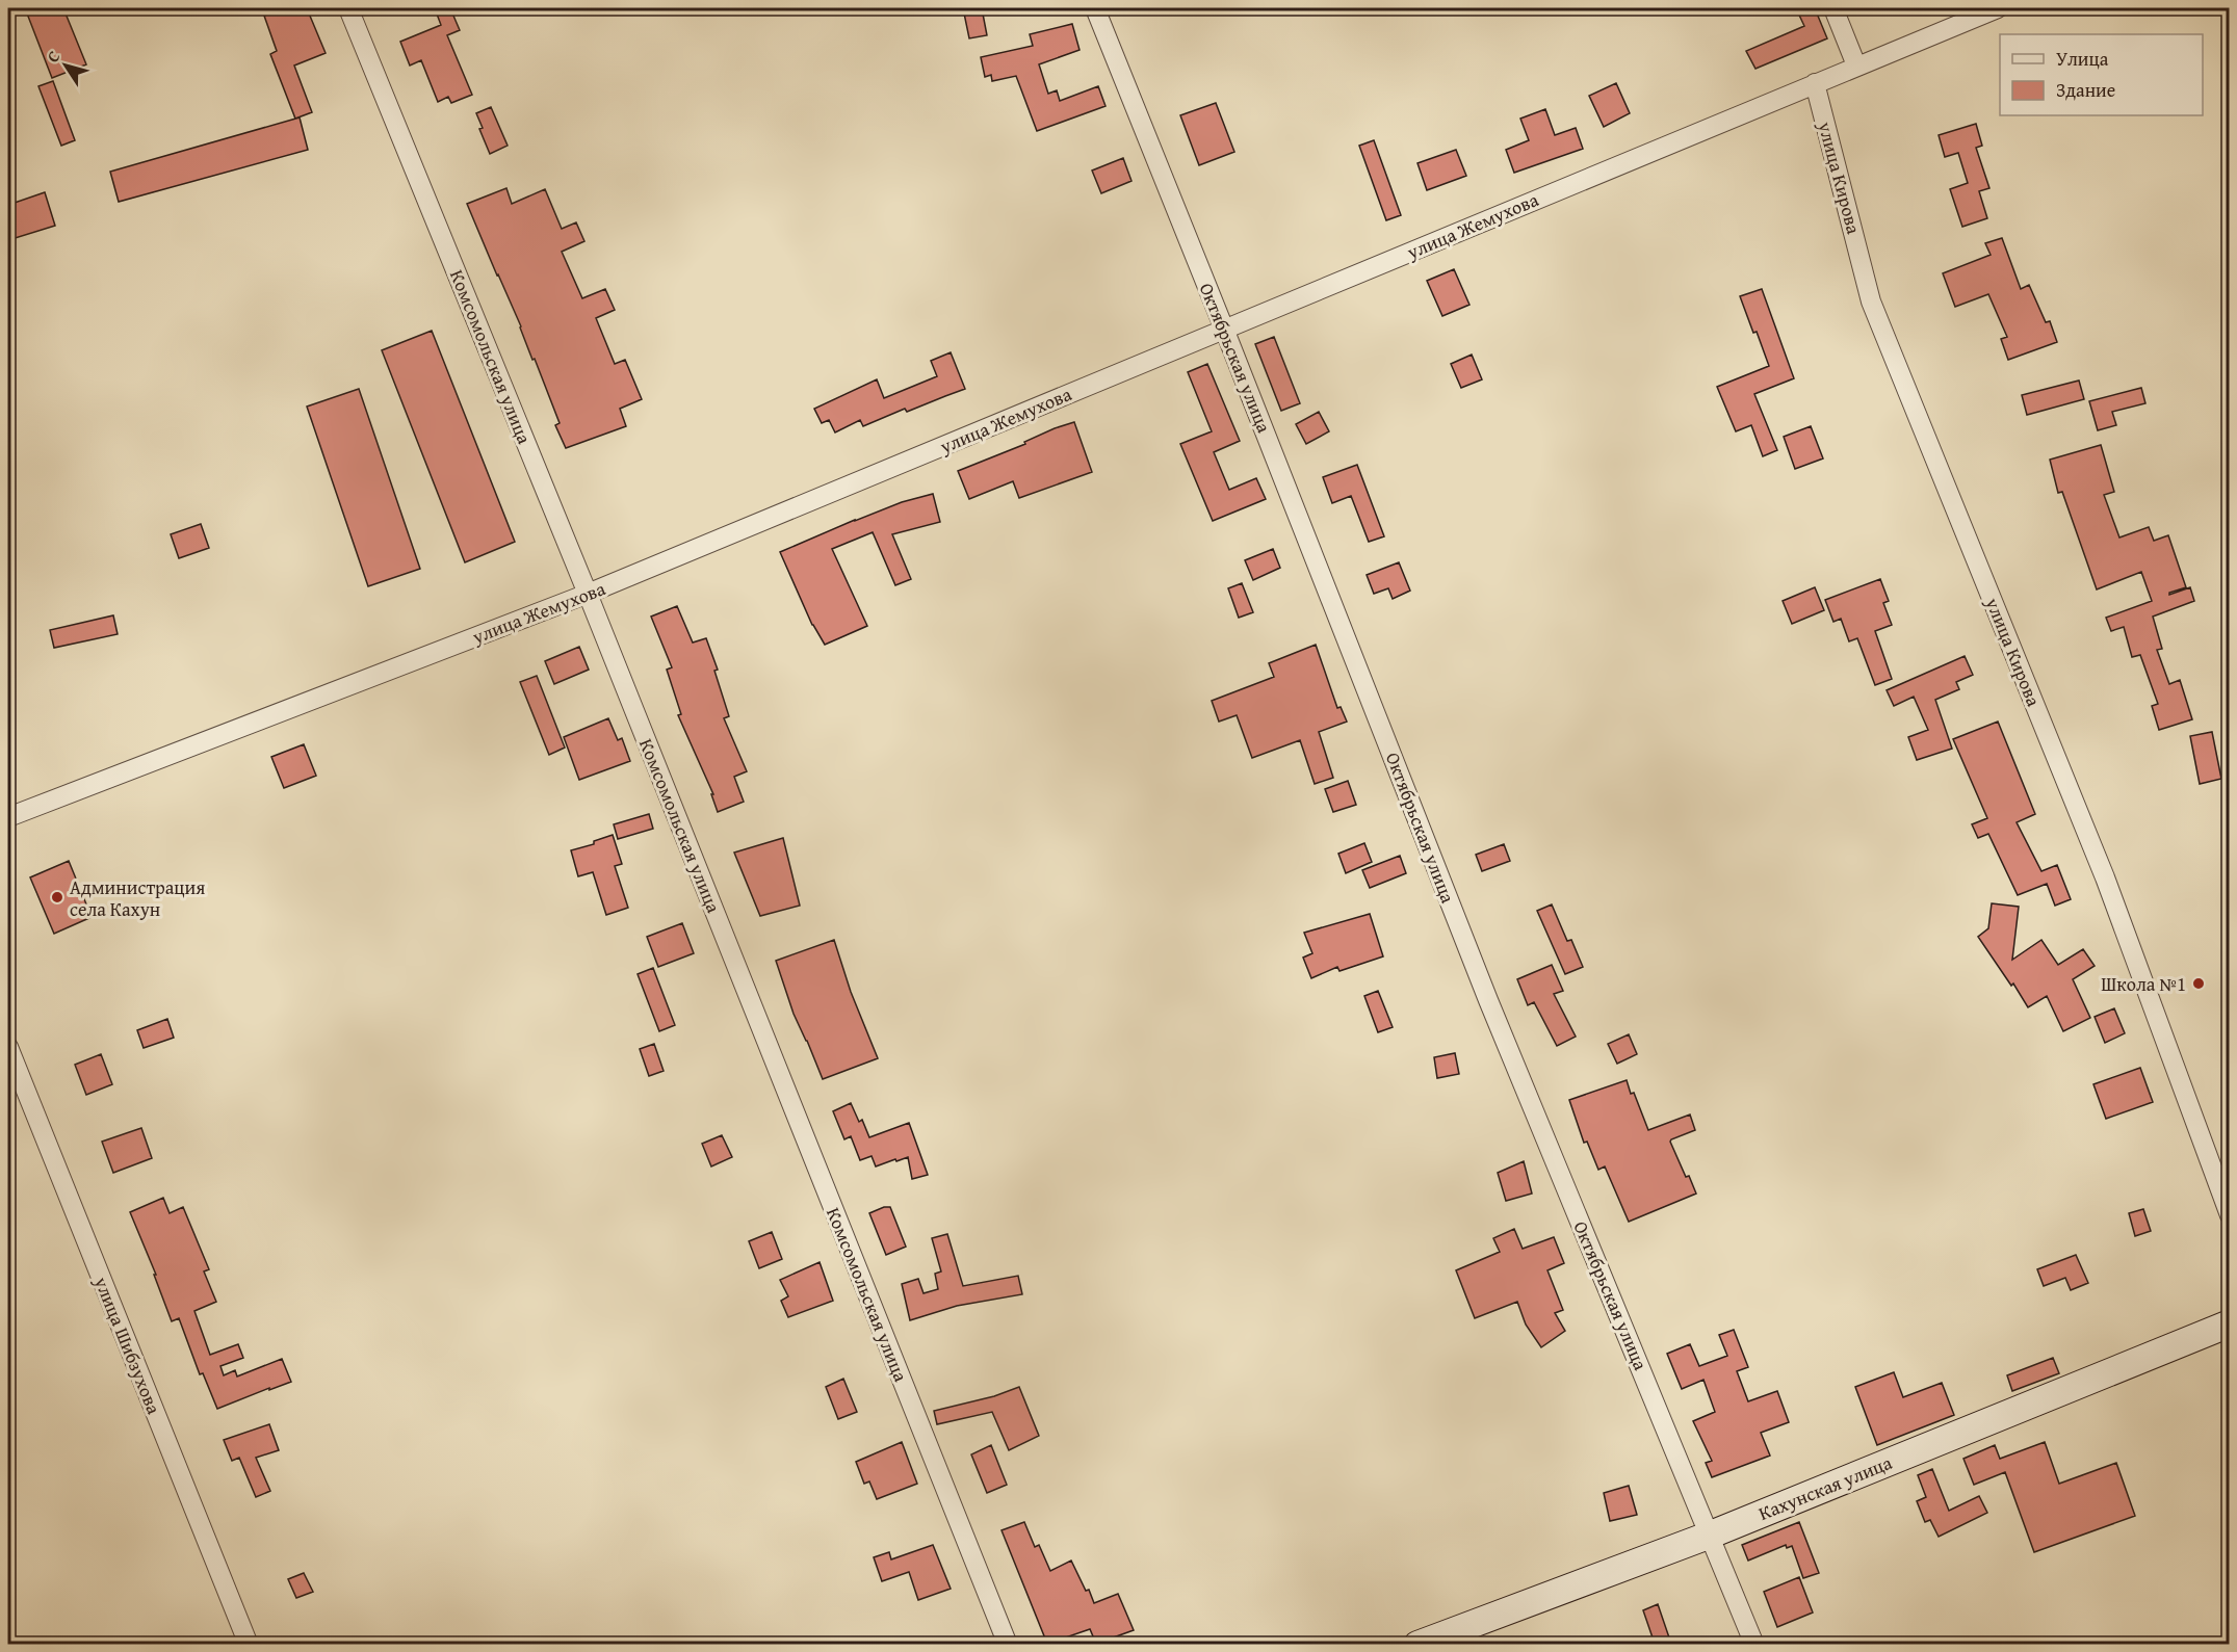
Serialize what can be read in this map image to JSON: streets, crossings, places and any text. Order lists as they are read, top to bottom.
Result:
{
  "streets": {
    "street": [
      "улица Кирова",
      "улица Жемухова",
      "Комсомольская улица",
      "Октябрьская улица",
      "улица Шибзухова",
      "Кахунская улица"
    ]
  },
  "crossings": [
    ["улица Кирова", "улица Жемухова"],
    ["улица Жемухова", "Комсомольская улица"],
    ["улица Жемухова", "Октябрьская улица"],
    ["Октябрьская улица", "Кахунская улица"]
  ],
  "places": ["Администрация села Кахун", "Школа №1"],
  "legend": ["Улица", "Здание"],
  "north": "top left"
}
